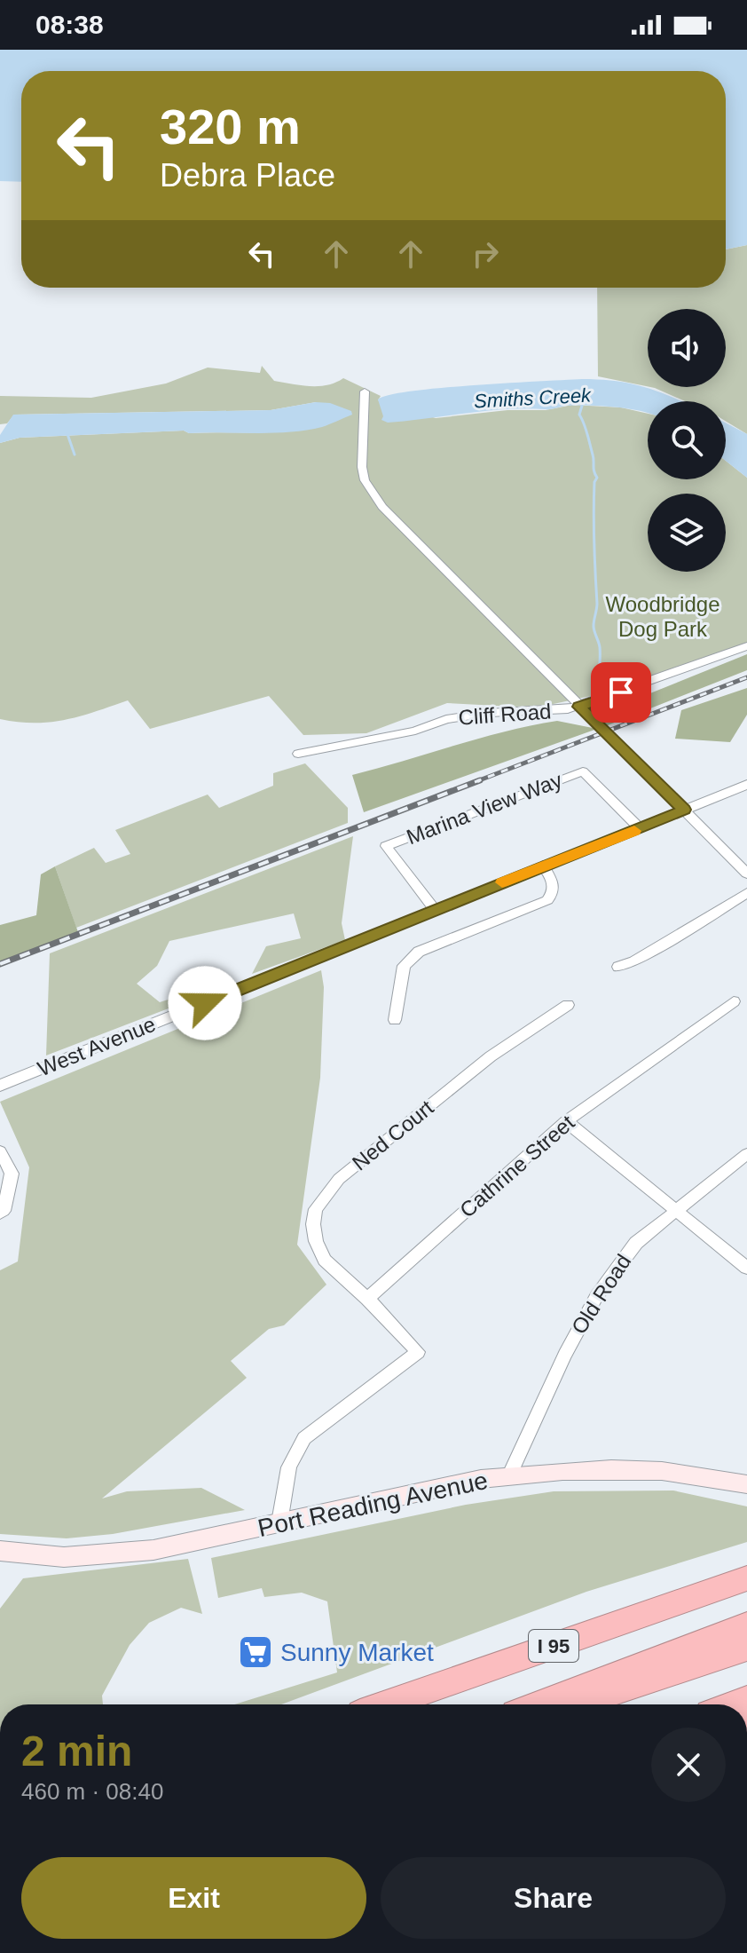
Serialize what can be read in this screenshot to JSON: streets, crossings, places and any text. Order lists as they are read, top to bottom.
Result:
{
  "streets": {
    "highway": ["I 95"],
    "main road": ["Port Reading Avenue"],
    "street": [
      "Cliff Road",
      "Marina View Way",
      "West Avenue",
      "Ned Court",
      "Cathrine Street",
      "Old Road"
    ]
  },
  "crossings": [
    ["Marina View Way", "West Avenue"],
    ["Ned Court", "Cathrine Street"],
    ["Old Road", "Port Reading Avenue"]
  ],
  "water": ["Smiths Creek"],
  "parks": ["Woodbridge Dog Park"],
  "places": {
    "supermarket": ["Sunny Market"]
  },
  "page": {
    "status": "08:38",
    "turn": ["320 m", "Debra Place"],
    "heading": ["2 min", "460 m · 08:40"],
    "buttons": ["Exit", "Share"]
  }
}
